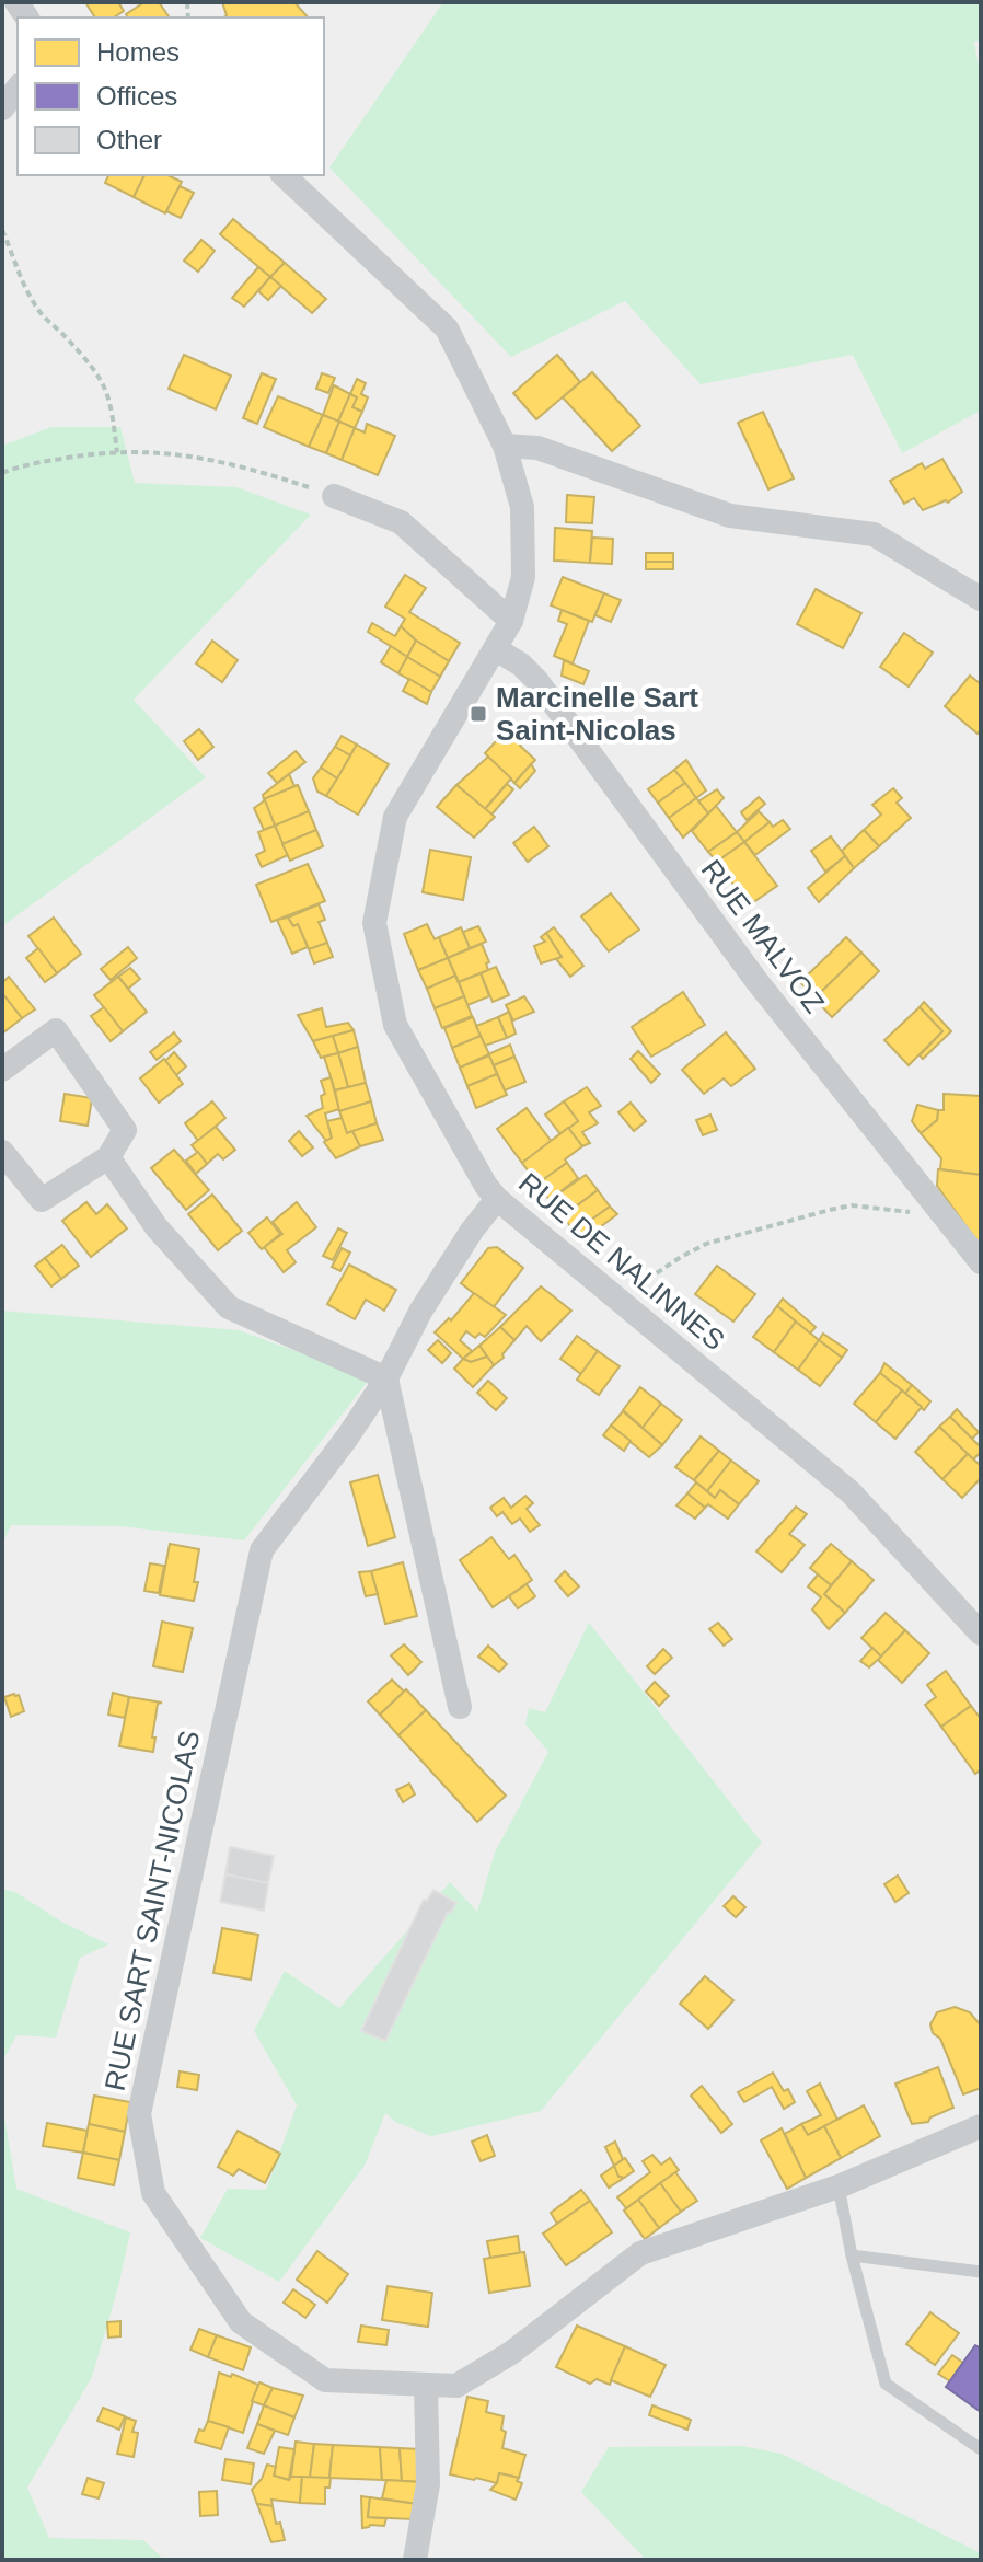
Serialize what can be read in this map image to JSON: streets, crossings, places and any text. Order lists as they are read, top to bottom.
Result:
{
  "streets": {
    "street": ["RUE MALVOZ", "RUE DE NALINNES", "RUE SART SAINT-NICOLAS"]
  },
  "crossings": [
    ["RUE MALVOZ", "RUE DE NALINNES"],
    ["RUE DE NALINNES", "RUE SART SAINT-NICOLAS"]
  ],
  "places": {
    "transit": ["Marcinelle Sart Saint-Nicolas"]
  },
  "legend": ["Homes", "Offices", "Other"]
}
